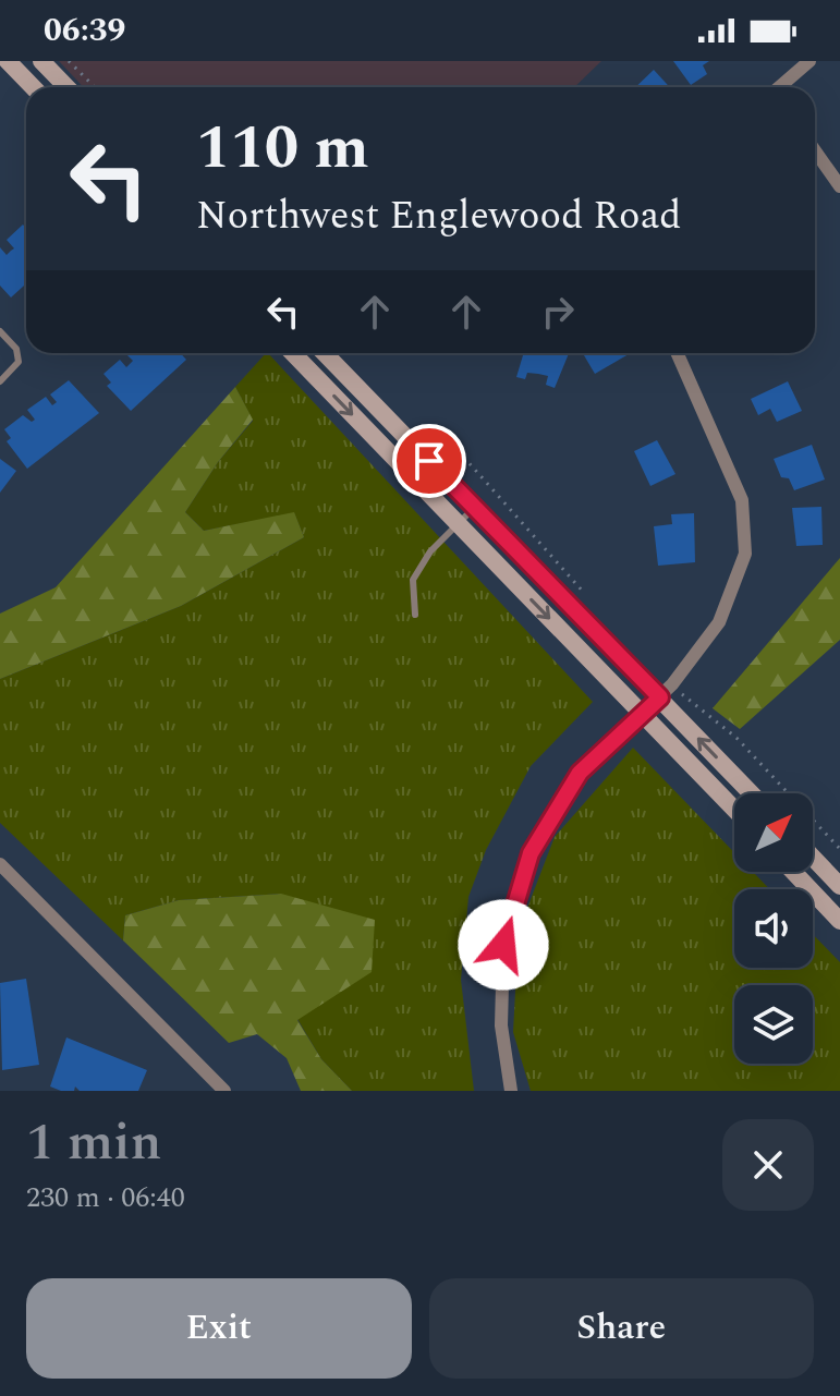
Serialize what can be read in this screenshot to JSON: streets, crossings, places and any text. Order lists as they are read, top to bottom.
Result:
{
  "north": "top right",
  "page": {
    "status": "06:39",
    "turn": ["110 m", "Northwest Englewood Road"],
    "heading": ["1 min", "230 m · 06:40"],
    "buttons": ["Exit", "Share"]
  }
}
